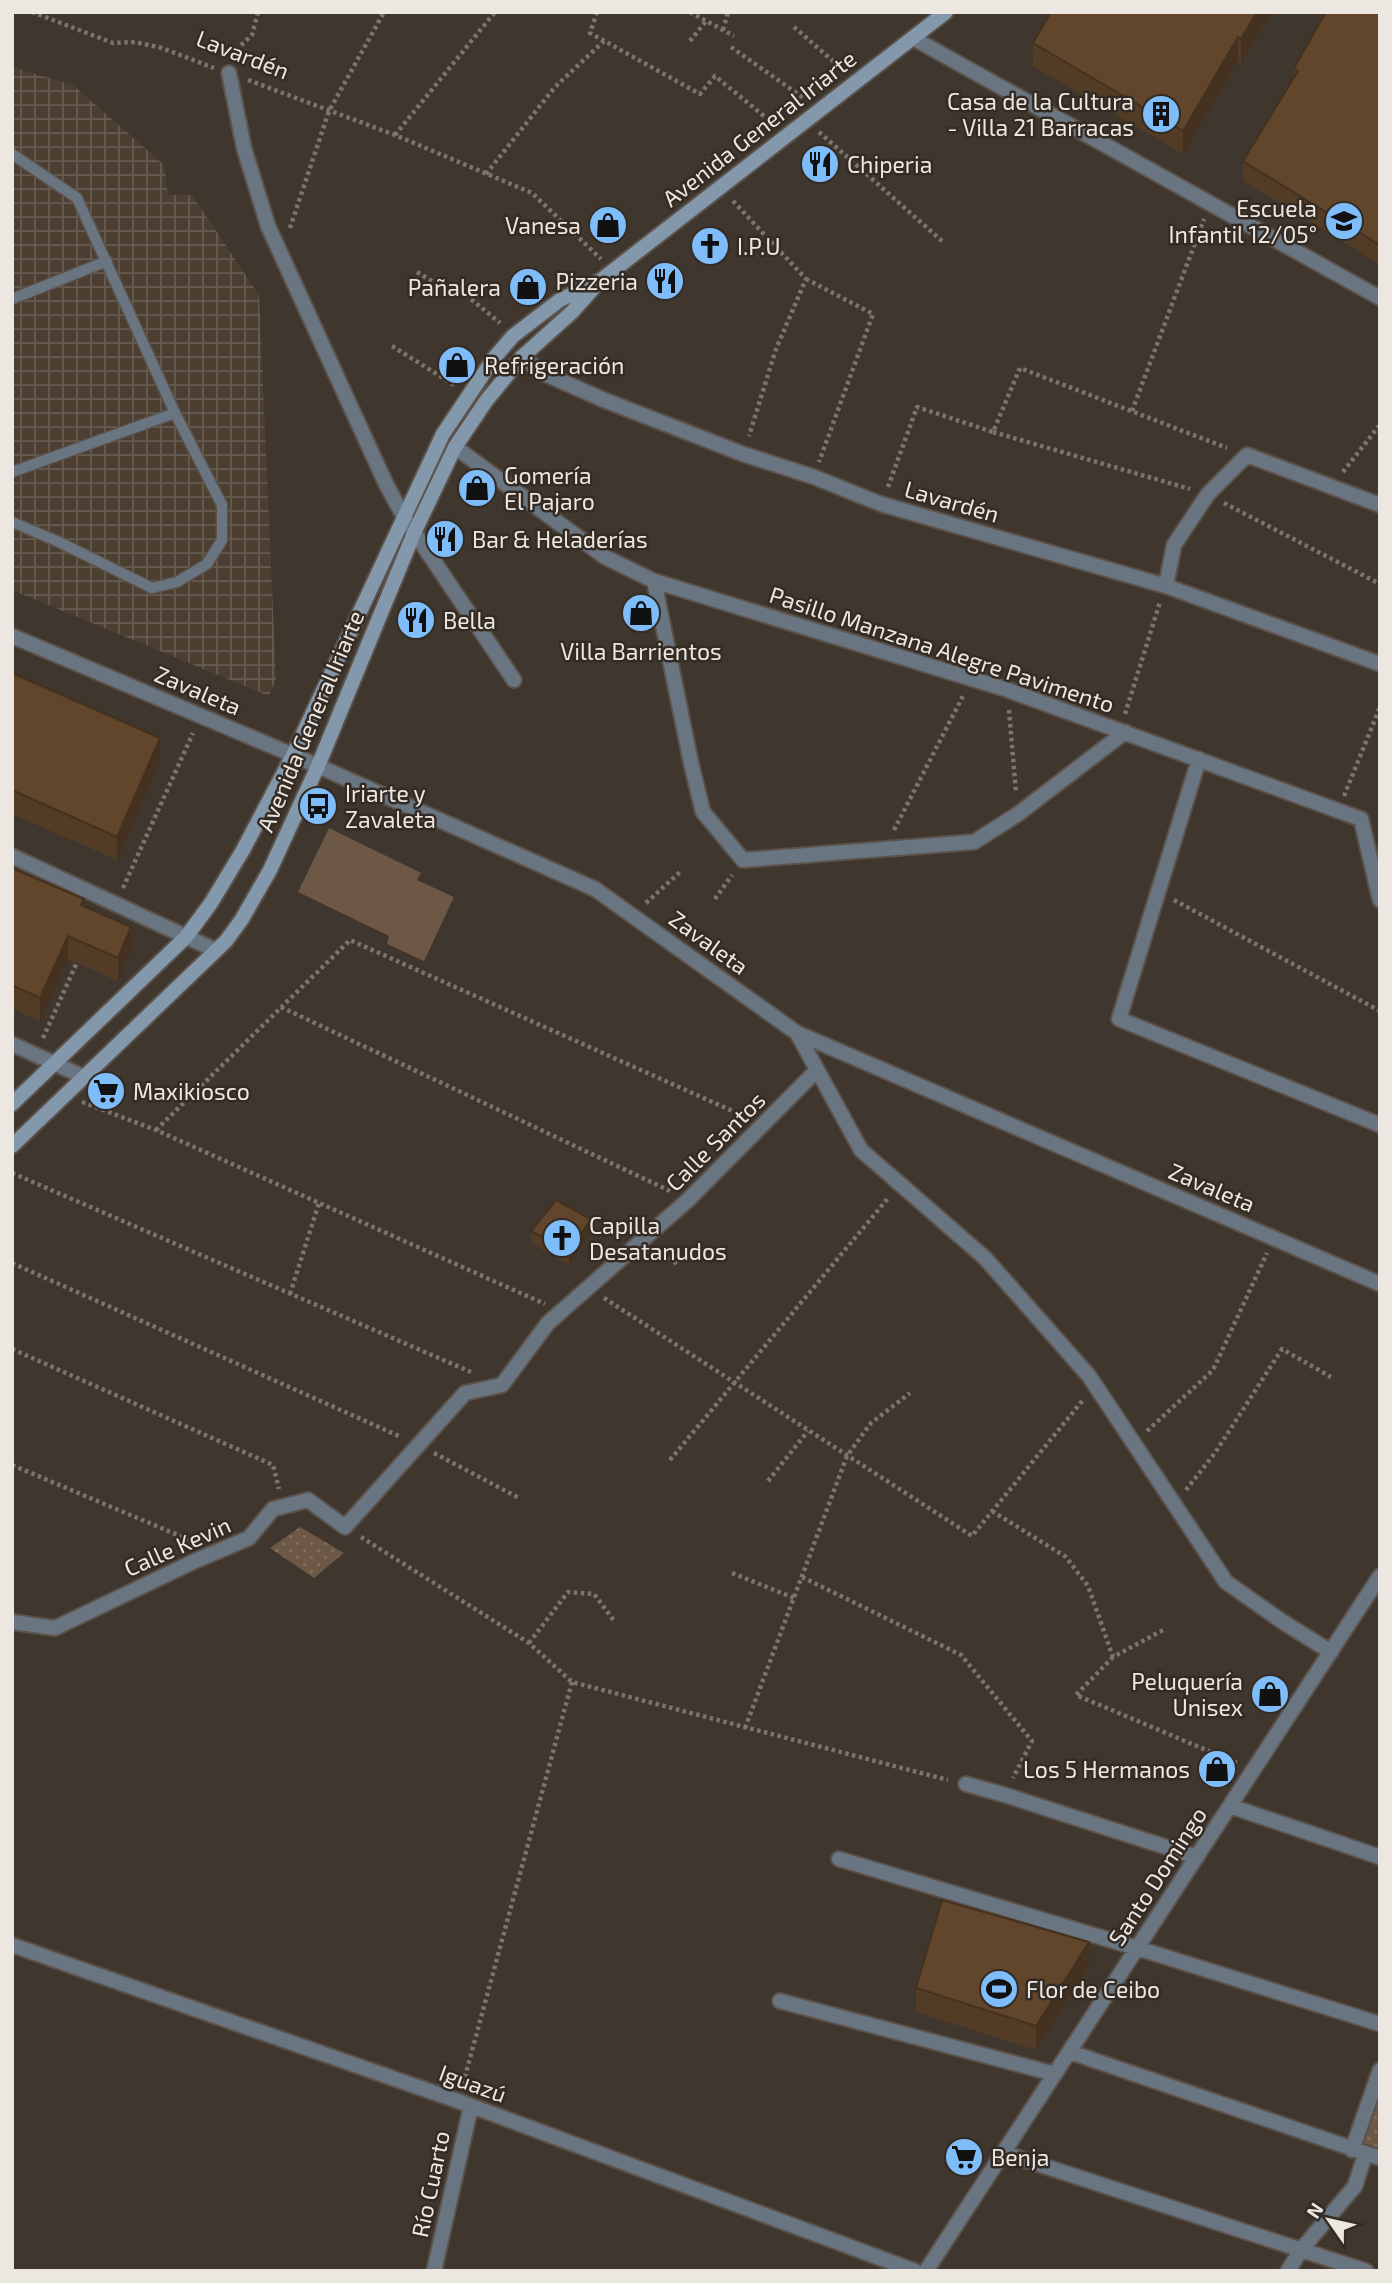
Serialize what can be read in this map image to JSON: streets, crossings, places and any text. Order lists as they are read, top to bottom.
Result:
{
  "streets": {
    "main road": ["Avenida General Iriarte"],
    "street": [
      "Lavardén",
      "Pasillo Manzana Alegre Pavimento",
      "Zavaleta",
      "Calle Santos",
      "Calle Kevin",
      "Santo Domingo",
      "Iguazú",
      "Río Cuarto"
    ]
  },
  "crossings": [
    ["Lavardén", "Avenida General Iriarte"],
    ["Avenida General Iriarte", "Pasillo Manzana Alegre Pavimento"],
    ["Avenida General Iriarte", "Zavaleta"],
    ["Iguazú", "Río Cuarto"]
  ],
  "places": {
    "building": ["Casa de la Cultura - Villa 21 Barracas"],
    "restaurant": [
      "Chiperia",
      "Pizzeria",
      "Bar & Heladerías",
      "Bella"
    ],
    "school or university": ["Escuela Infantil 12/05°"],
    "shop": [
      "Vanesa",
      "Pañalera",
      "Refrigeración",
      "Gomería El Pajaro",
      "Villa Barrientos",
      "Peluquería Unisex",
      "Los 5 Hermanos"
    ],
    "church": ["I.P.U", "Capilla Desatanudos"],
    "bus stop": ["Iriarte y Zavaleta"],
    "supermarket": ["Maxikiosco", "Benja"],
    "sports": ["Flor de Ceibo"]
  },
  "north": "top left"
}
